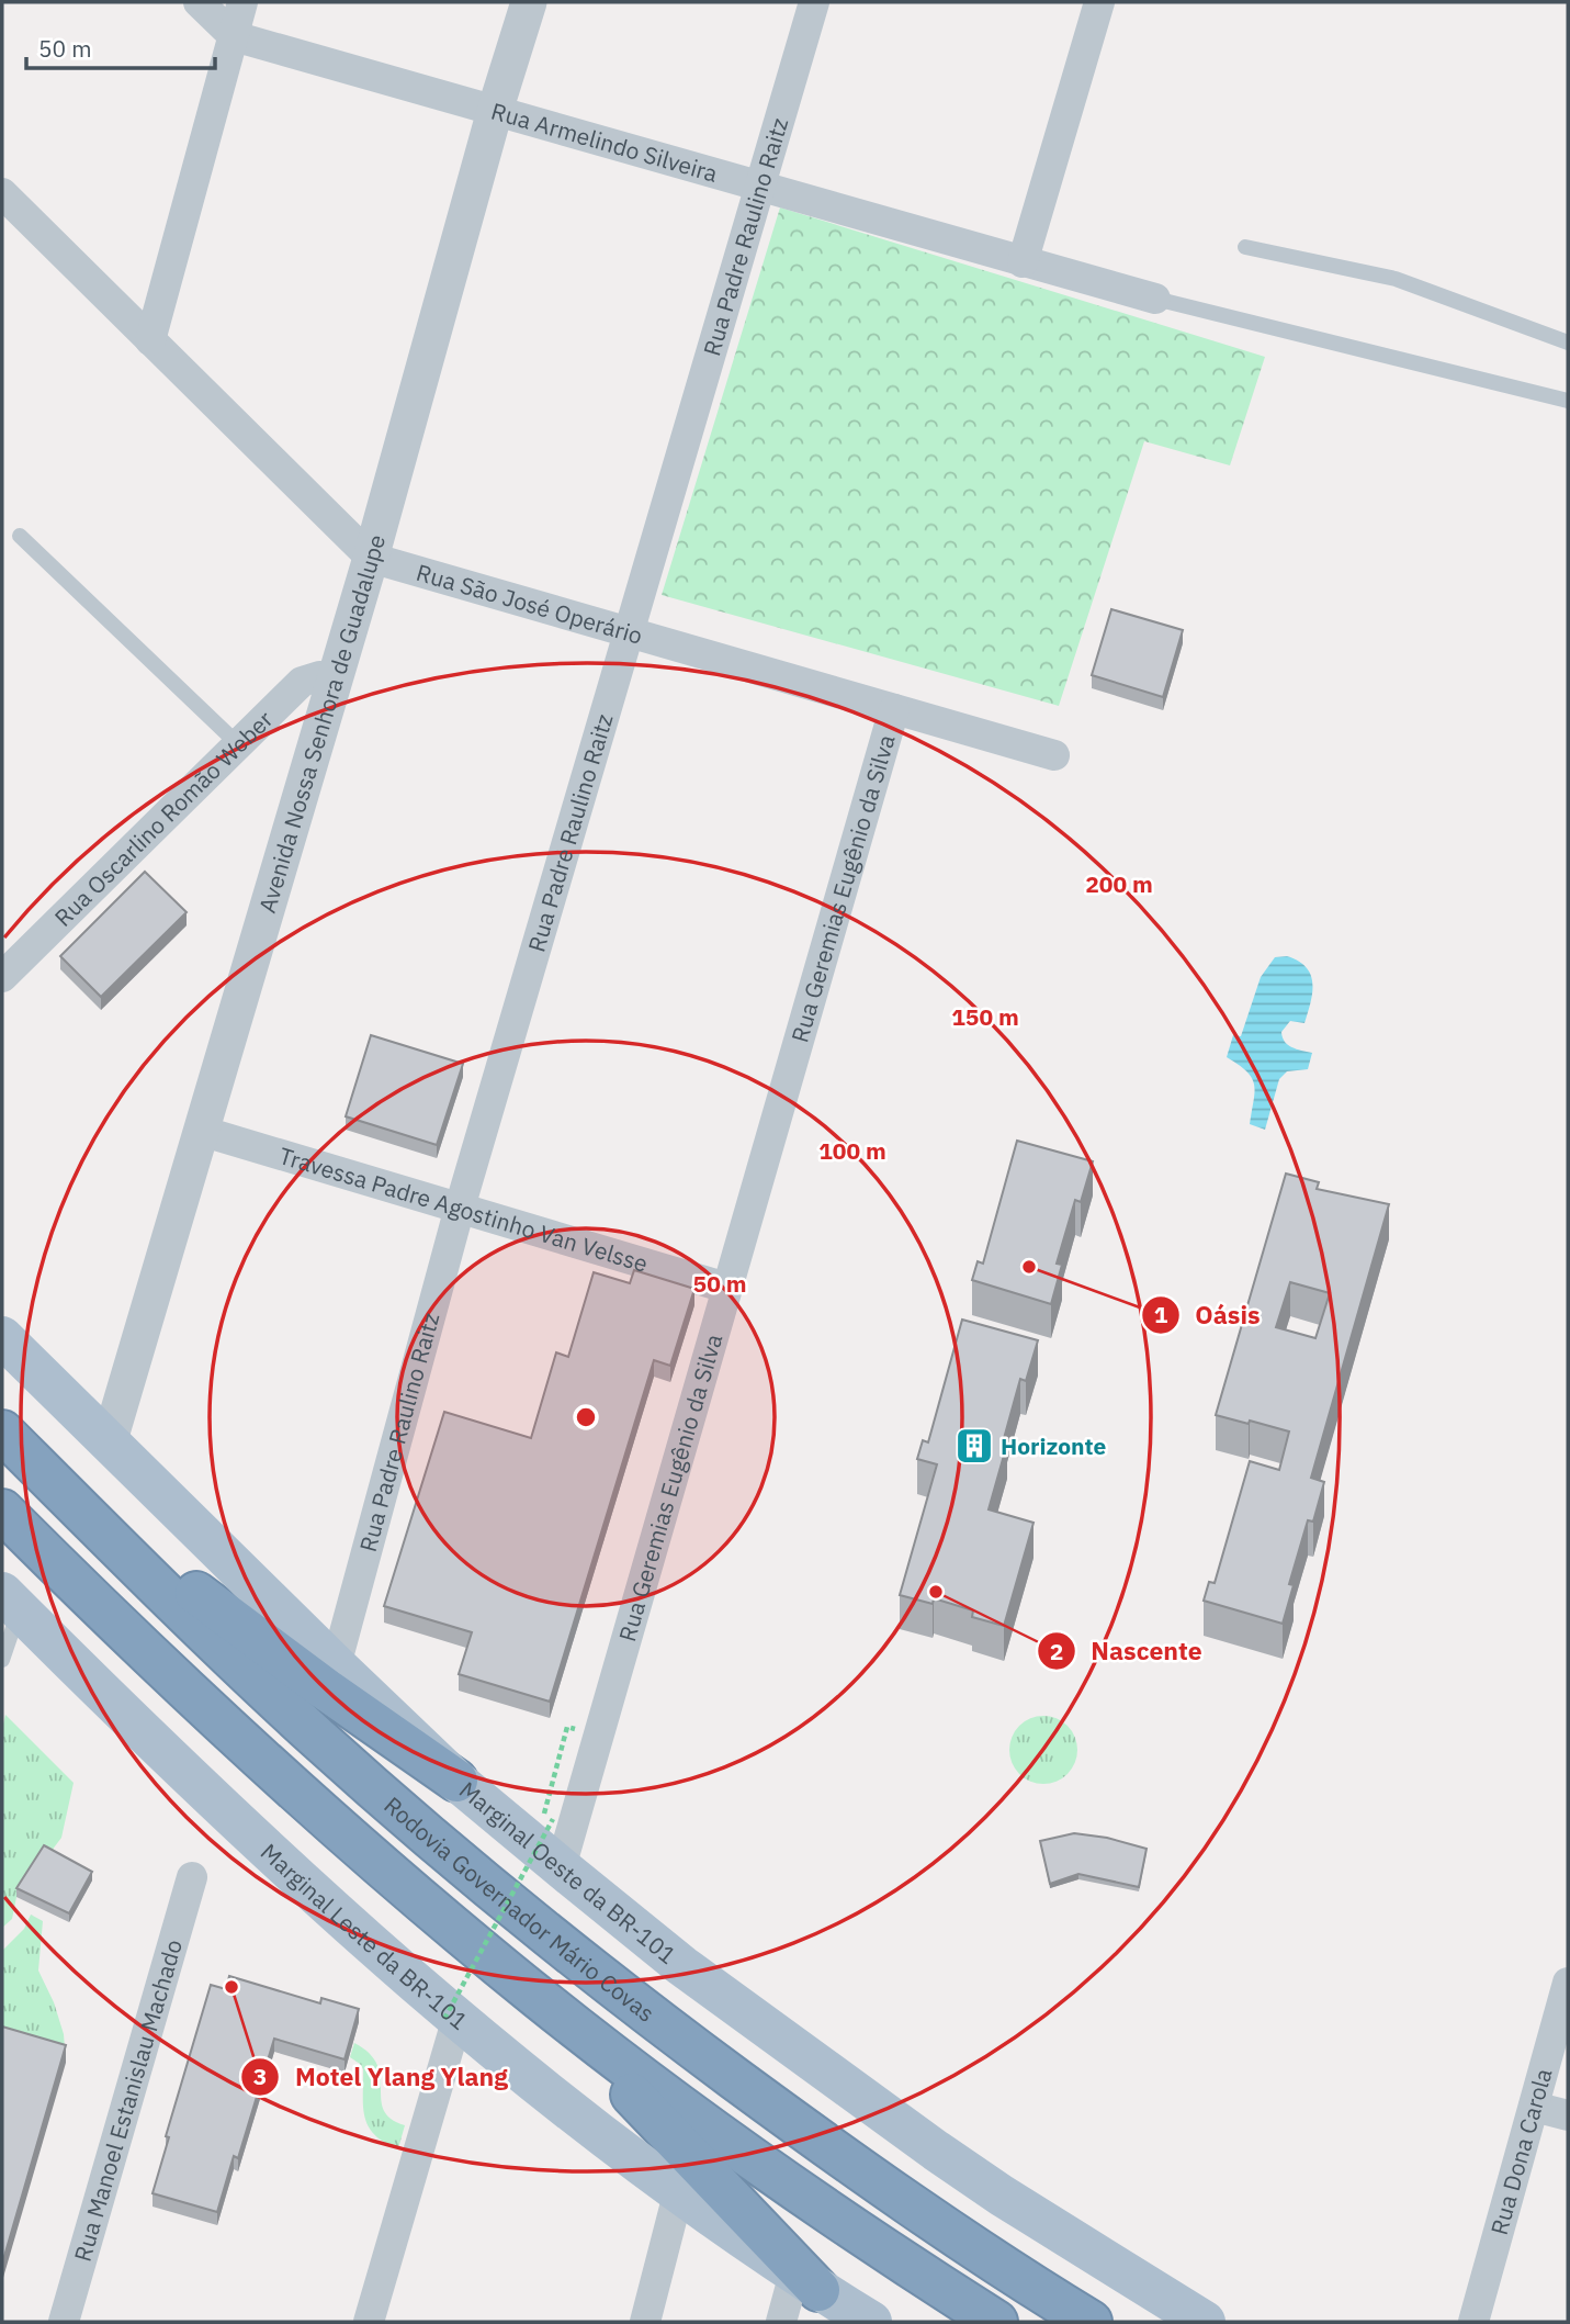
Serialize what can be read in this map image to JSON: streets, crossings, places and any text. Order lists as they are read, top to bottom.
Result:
{
  "streets": {
    "highway": ["Rodovia Governador Mário Covas"],
    "main road": ["Marginal Oeste da BR-101", "Marginal Leste da BR-101"],
    "street": [
      "Rua Armelindo Silveira",
      "Rua Padre Raulino Raitz",
      "Rua São José Operário",
      "Avenida Nossa Senhora de Guadalupe",
      "Rua Oscarlino Romão Weber",
      "Rua Geremias Eugênio da Silva",
      "Travessa Padre Agostinho Van Velsse",
      "Rua Manoel Estanislau Machado",
      "Rua Dona Carola"
    ]
  },
  "crossings": [
    ["Rua Armelindo Silveira", "Rua Padre Raulino Raitz"],
    ["Rua Armelindo Silveira", "Avenida Nossa Senhora de Guadalupe"],
    ["Rua Padre Raulino Raitz", "Rua São José Operário"],
    ["Rua Padre Raulino Raitz", "Travessa Padre Agostinho Van Velsse"],
    ["Rua Padre Raulino Raitz", "Marginal Oeste da BR-101"],
    ["Rua São José Operário", "Avenida Nossa Senhora de Guadalupe"],
    ["Rua São José Operário", "Rua Geremias Eugênio da Silva"],
    ["Avenida Nossa Senhora de Guadalupe", "Rua Oscarlino Romão Weber"],
    ["Avenida Nossa Senhora de Guadalupe", "Travessa Padre Agostinho Van Velsse"],
    ["Avenida Nossa Senhora de Guadalupe", "Marginal Oeste da BR-101"],
    ["Rua Geremias Eugênio da Silva", "Travessa Padre Agostinho Van Velsse"],
    ["Rua Geremias Eugênio da Silva", "Marginal Oeste da BR-101"]
  ],
  "places": {
    "other": ["Oásis", "Nascente", "Motel Ylang Ylang"],
    "building": ["Horizonte"]
  },
  "scale_bar": "50 m",
  "rings": [
    "200 m",
    "150 m",
    "100 m",
    "50 m"
  ]
}
